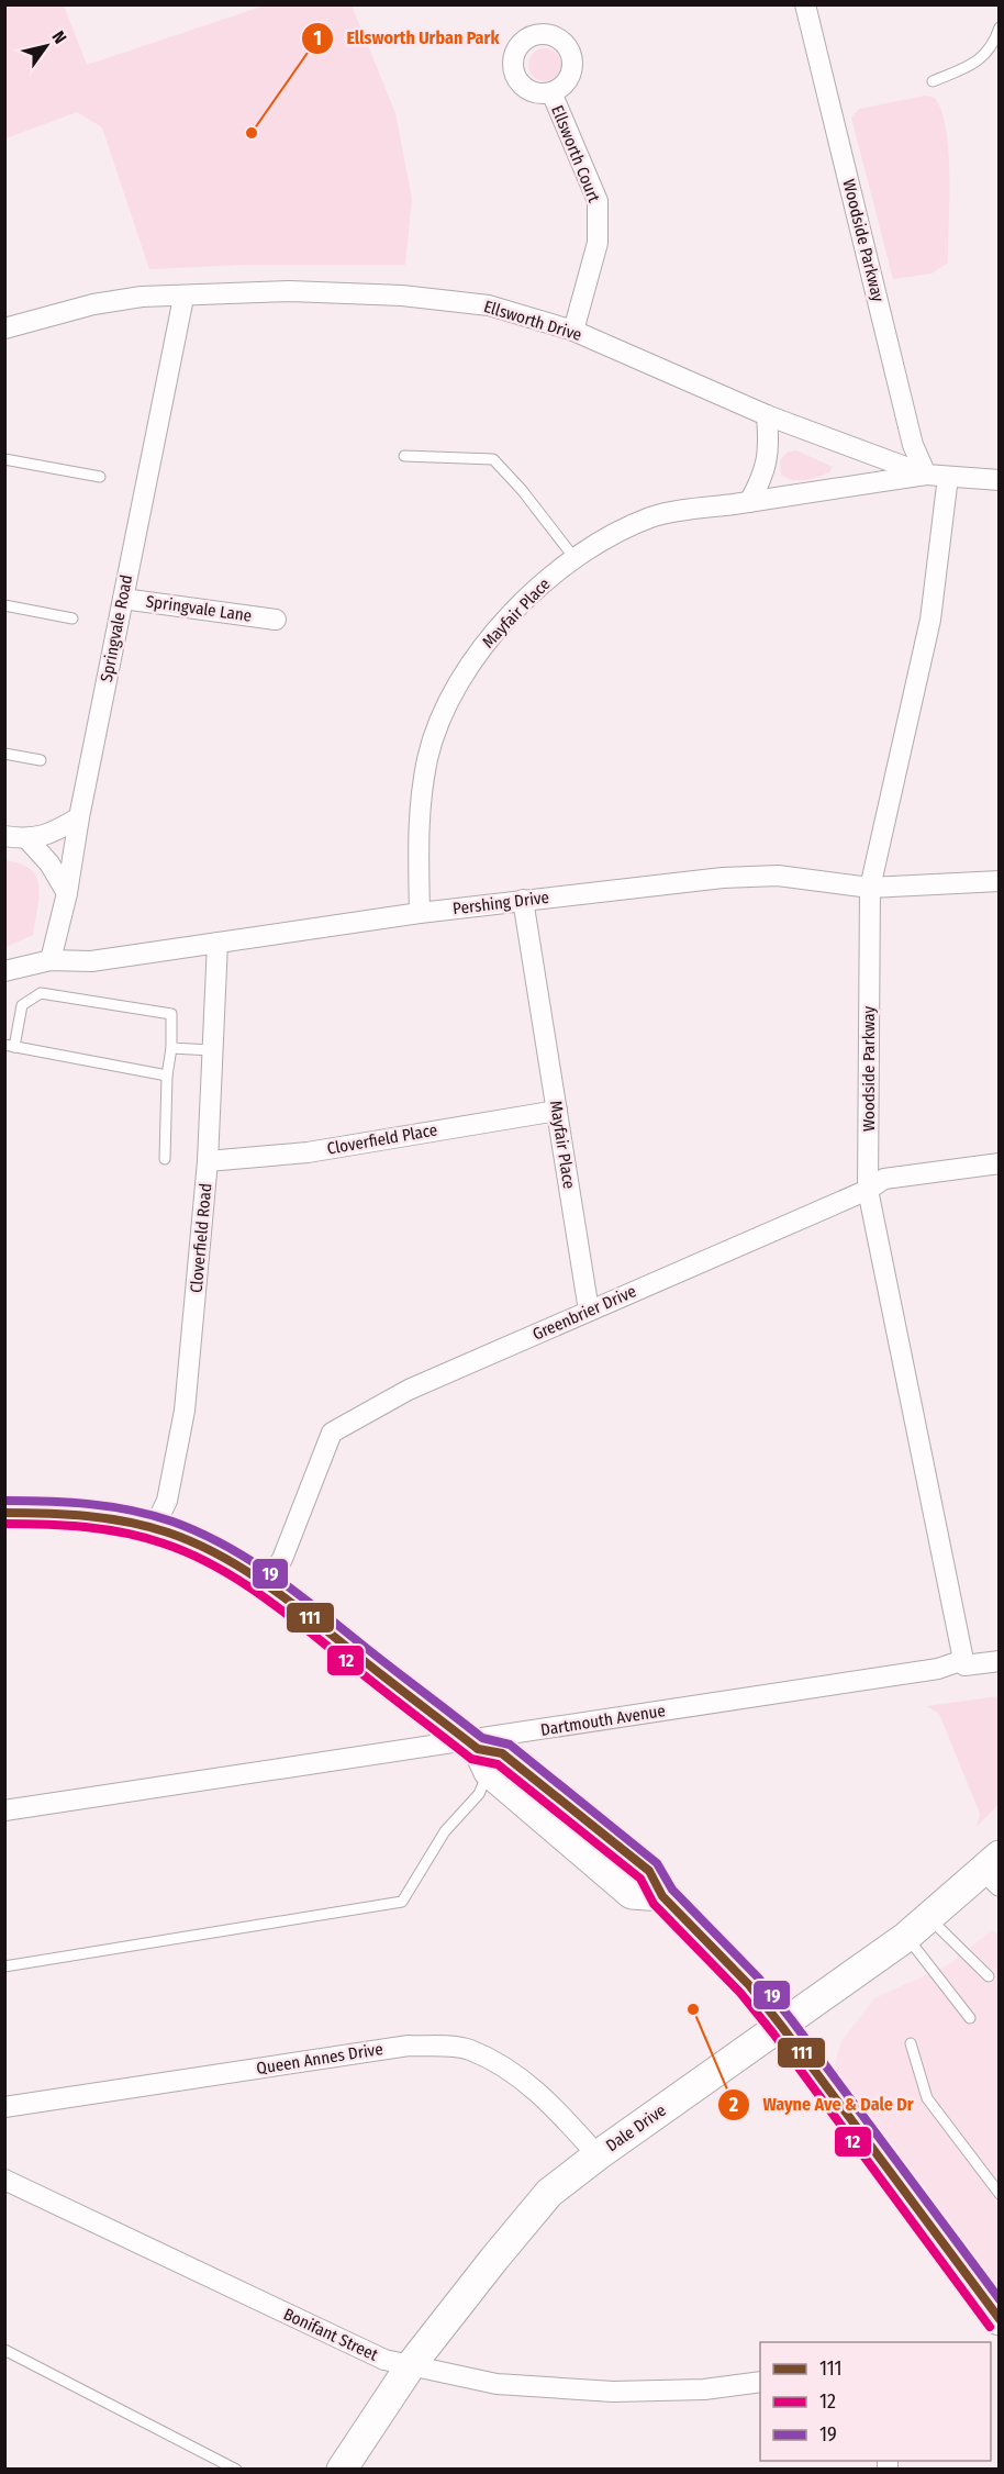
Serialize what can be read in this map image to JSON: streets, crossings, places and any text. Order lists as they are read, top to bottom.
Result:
{
  "streets": {
    "street": [
      "Ellsworth Court",
      "Woodside Parkway",
      "Ellsworth Drive",
      "Springvale Lane",
      "Mayfair Place",
      "Springvale Road",
      "Pershing Drive",
      "Cloverfield Place",
      "Cloverfield Road",
      "Greenbrier Drive",
      "Dartmouth Avenue",
      "Queen Annes Drive",
      "Dale Drive",
      "Bonifant Street"
    ]
  },
  "crossings": [
    ["Ellsworth Court", "Ellsworth Drive"],
    ["Woodside Parkway", "Ellsworth Drive"],
    ["Woodside Parkway", "Mayfair Place"],
    ["Woodside Parkway", "Pershing Drive"],
    ["Woodside Parkway", "Greenbrier Drive"],
    ["Woodside Parkway", "Dartmouth Avenue"],
    ["Ellsworth Drive", "Mayfair Place"],
    ["Ellsworth Drive", "Springvale Road"],
    ["Springvale Lane", "Springvale Road"],
    ["Mayfair Place", "Pershing Drive"],
    ["Mayfair Place", "Cloverfield Place"],
    ["Mayfair Place", "Greenbrier Drive"],
    ["Springvale Road", "Pershing Drive"],
    ["Pershing Drive", "Cloverfield Road"],
    ["Cloverfield Place", "Cloverfield Road"],
    ["Queen Annes Drive", "Dale Drive"],
    ["Dale Drive", "Bonifant Street"]
  ],
  "places": ["Ellsworth Urban Park", "Wayne Ave & Dale Dr"],
  "lines": ["transit line 19", "transit line 111", "transit line 12"],
  "legend": ["111", "12", "19"],
  "north": "top right"
}
